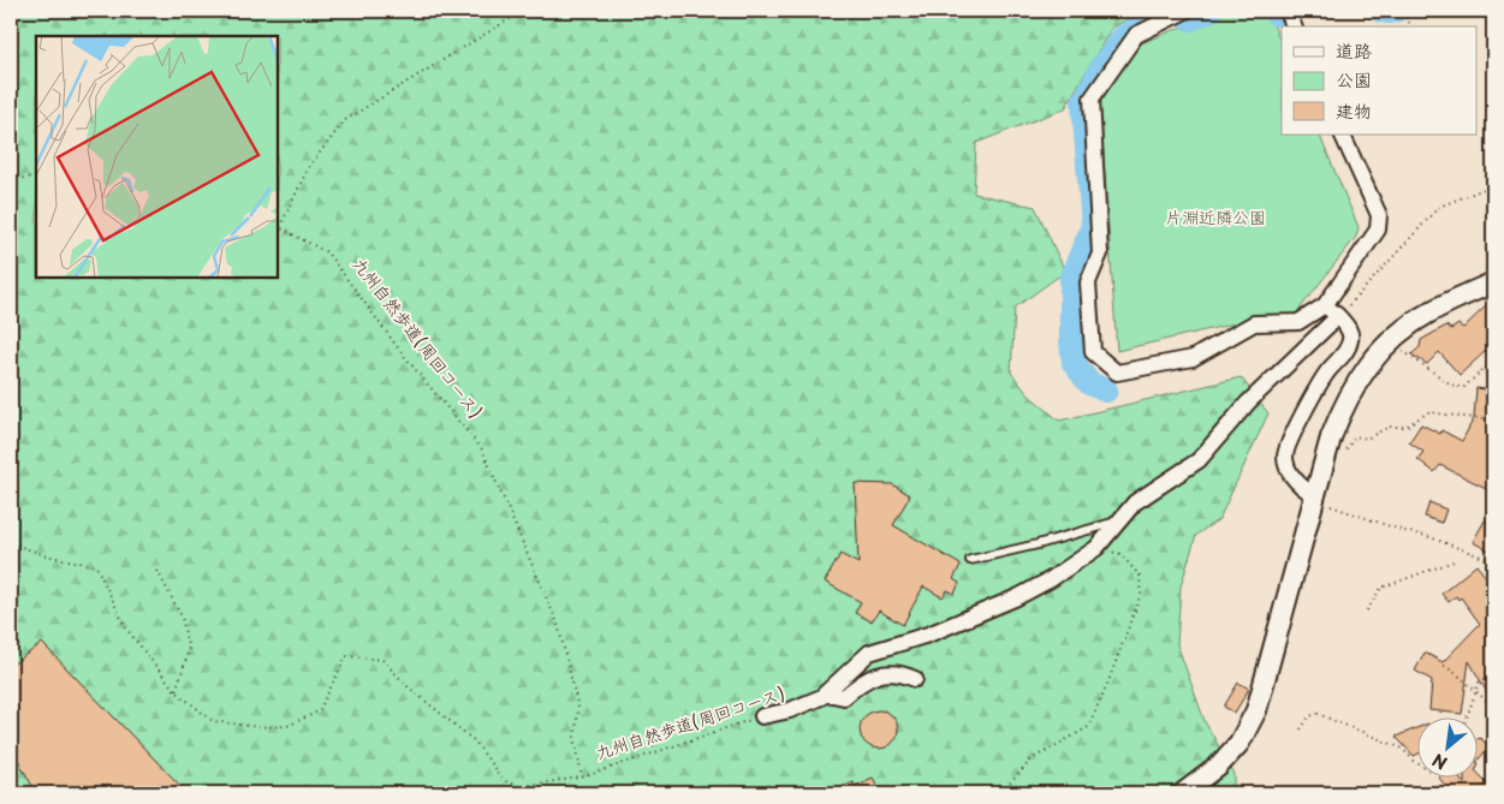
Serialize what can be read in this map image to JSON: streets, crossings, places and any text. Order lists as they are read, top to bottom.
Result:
{
  "streets": {
    "street": ["九州自然歩道(周回コース)"]
  },
  "parks": ["片淵近隣公園"],
  "legend": ["道路", "公園", "建物"],
  "north": "bottom left"
}
